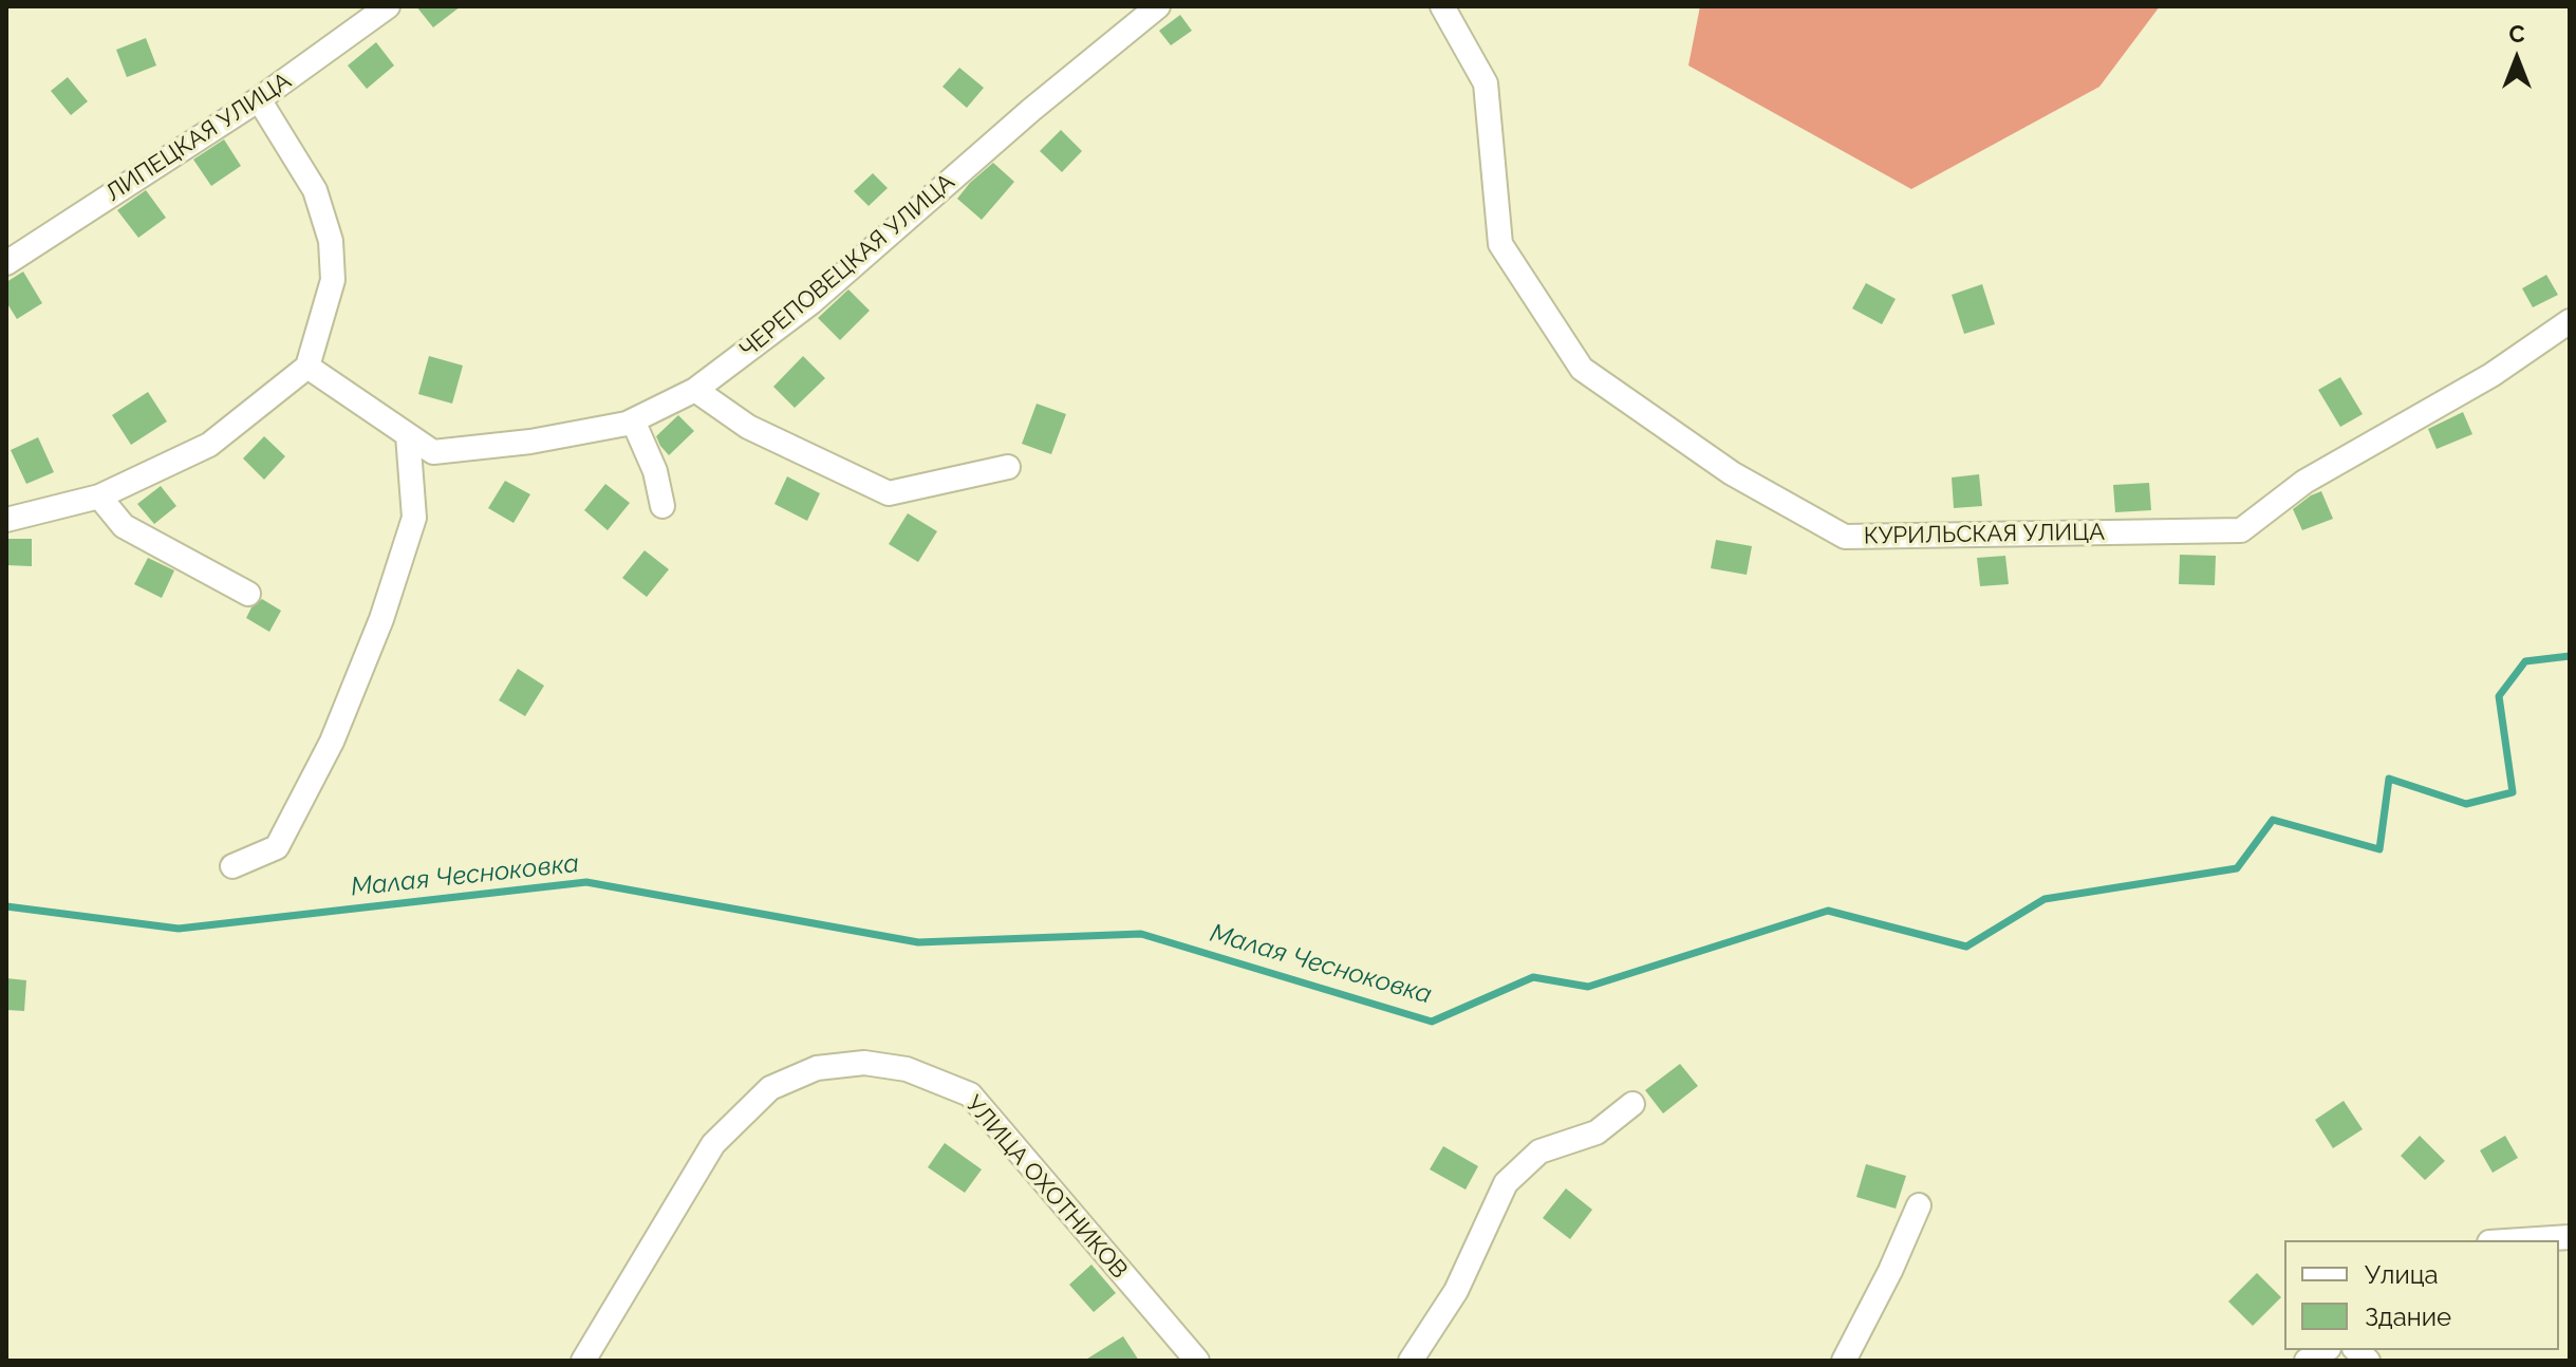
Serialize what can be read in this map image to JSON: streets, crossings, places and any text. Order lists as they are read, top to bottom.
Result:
{
  "streets": {
    "street": [
      "ЛИПЕЦКАЯ УЛИЦА",
      "ЧЕРЕПОВЕЦКАЯ УЛИЦА",
      "КУРИЛЬСКАЯ УЛИЦА",
      "УЛИЦА ОХОТНИКОВ"
    ]
  },
  "water": ["Малая Чесноковка"],
  "legend": ["Улица", "Здание"],
  "north": "top"
}
